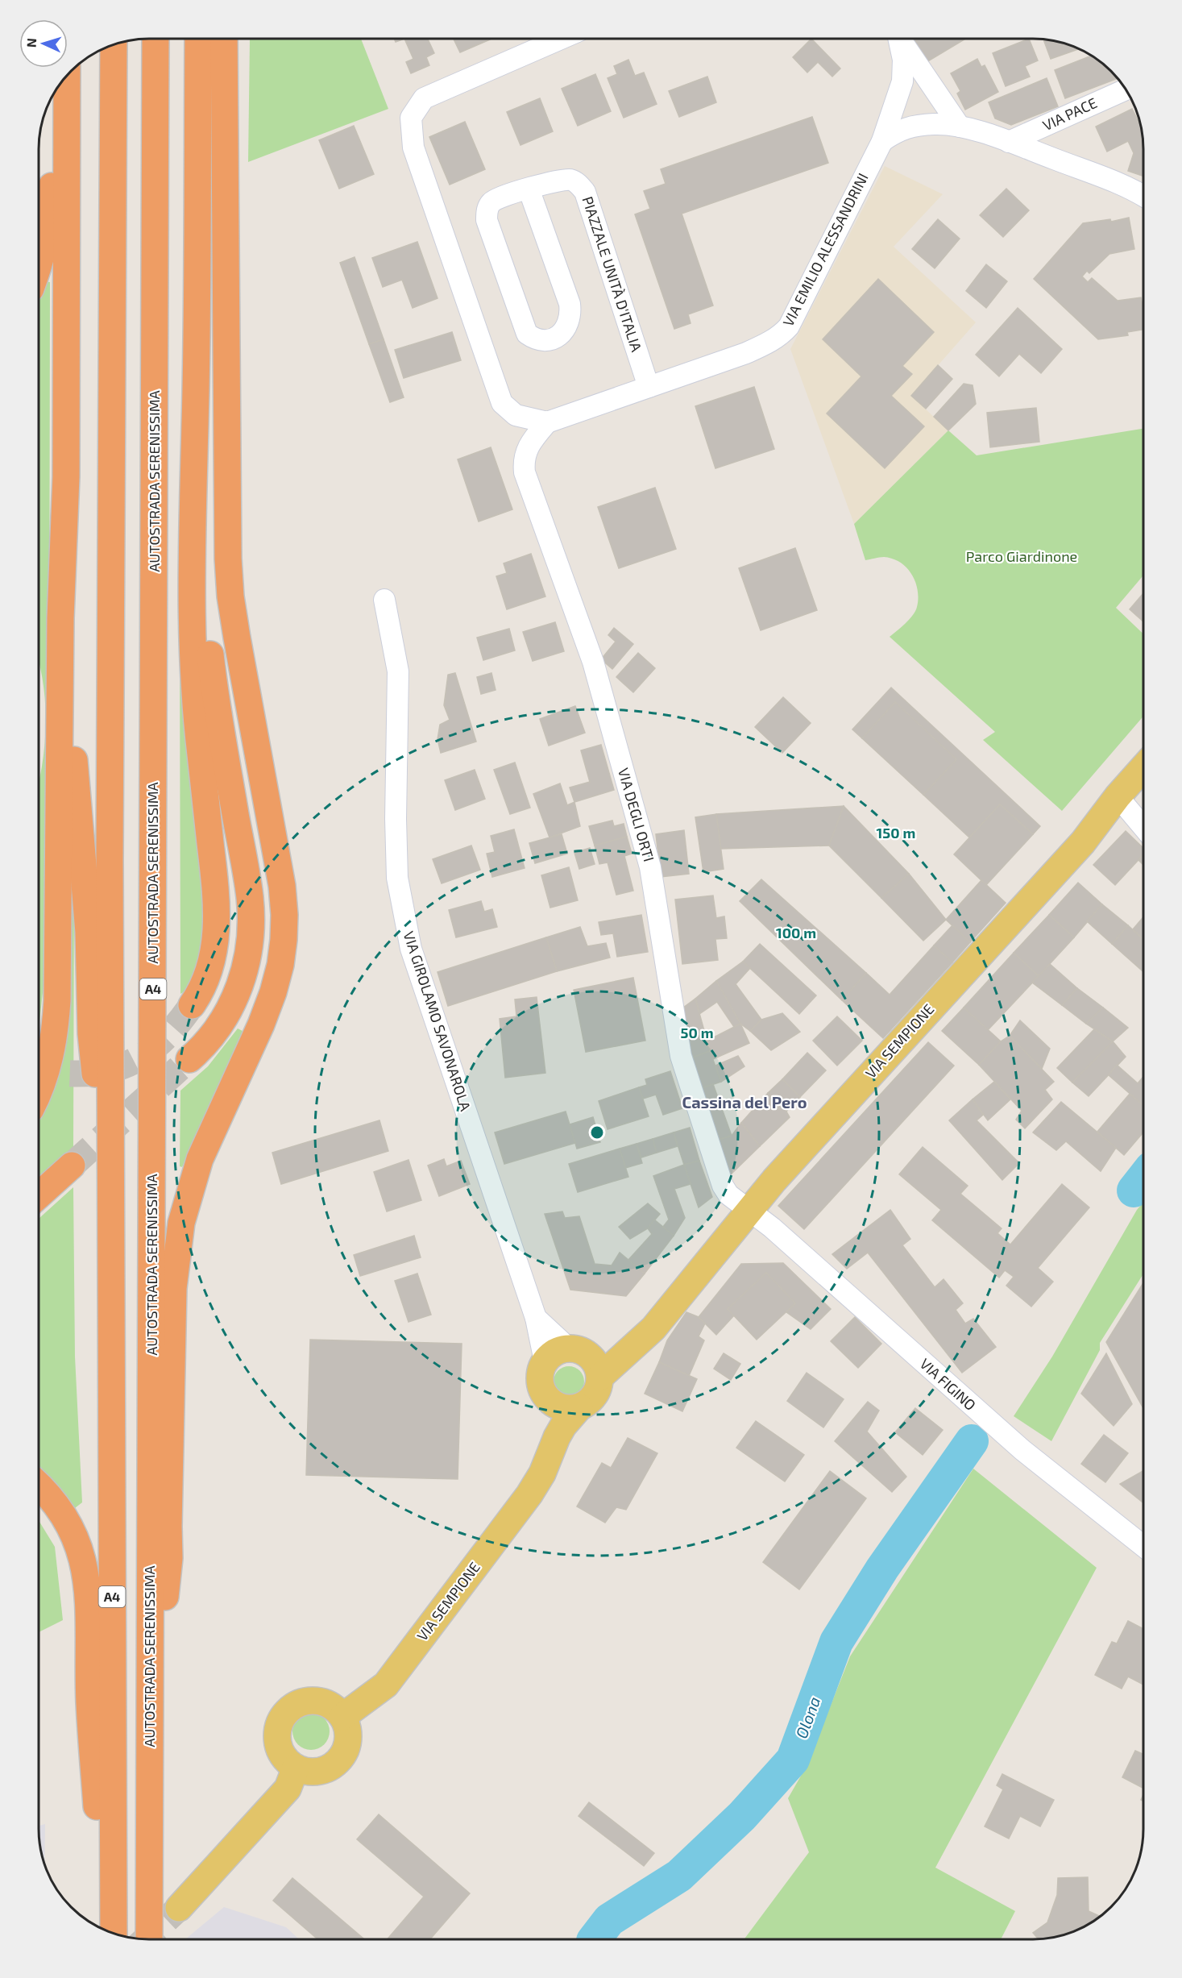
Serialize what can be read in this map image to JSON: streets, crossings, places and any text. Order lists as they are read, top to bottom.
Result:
{
  "streets": {
    "highway": ["AUTOSTRADA SERENISSIMA", "A4"],
    "main road": ["VIA SEMPIONE"],
    "street": [
      "VIA PACE",
      "VIA EMILIO ALESSANDRINI",
      "PIAZZALE UNITÀ D'ITALIA",
      "VIA DEGLI ORTI",
      "VIA GIROLAMO SAVONAROLA",
      "VIA FIGINO"
    ]
  },
  "crossings": [
    ["VIA EMILIO ALESSANDRINI", "PIAZZALE UNITÀ D'ITALIA"],
    ["VIA EMILIO ALESSANDRINI", "VIA DEGLI ORTI"],
    ["AUTOSTRADA SERENISSIMA", "A4"],
    ["VIA DEGLI ORTI", "VIA SEMPIONE"],
    ["VIA DEGLI ORTI", "VIA FIGINO"],
    ["VIA GIROLAMO SAVONAROLA", "VIA SEMPIONE"],
    ["VIA SEMPIONE", "VIA FIGINO"]
  ],
  "districts": ["Cassina del Pero"],
  "water": ["Olona"],
  "parks": ["Parco Giardinone"],
  "north": "left",
  "rings": ["150 m", "100 m", "50 m"]
}
